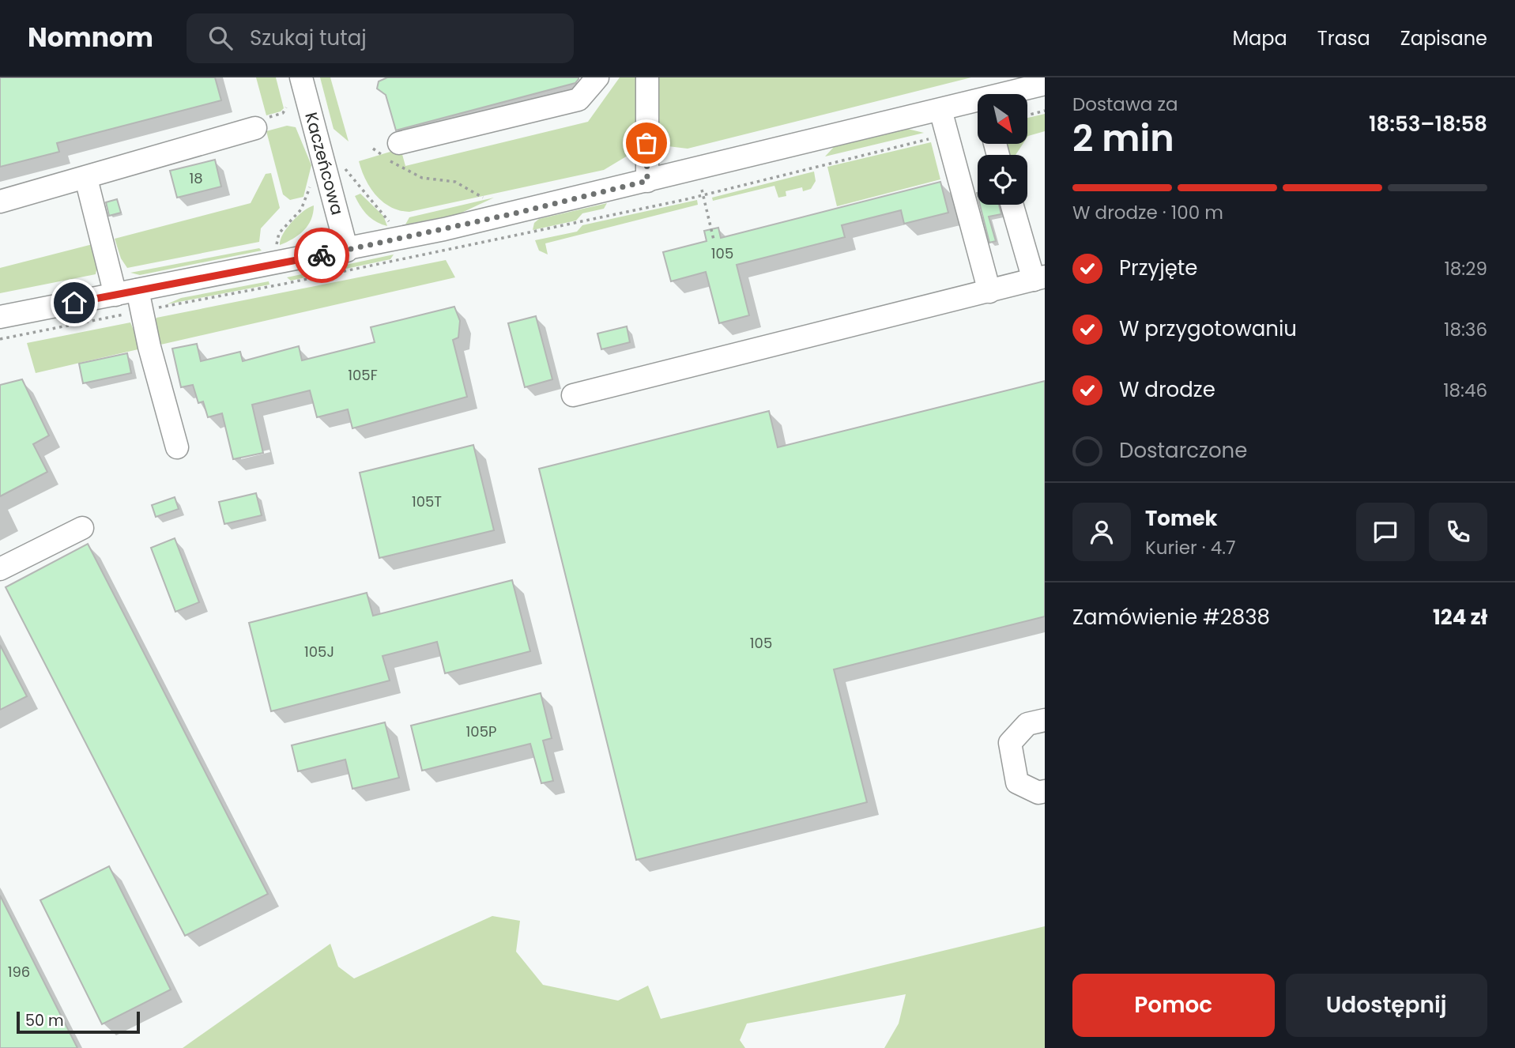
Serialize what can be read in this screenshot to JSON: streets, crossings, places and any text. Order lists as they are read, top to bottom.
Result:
{
  "streets": {
    "street": ["Kaczeńcowa"]
  },
  "house_numbers": [
    "18",
    "105",
    "105F",
    "105T",
    "105",
    "105J",
    "105P",
    "196"
  ],
  "scale_bar": "50 m",
  "north": "bottom right",
  "page": {
    "header": "Nomnom",
    "search": "Szukaj tutaj",
    "nav": ["Mapa", "Trasa", "Zapisane"],
    "heading": ["2 min", "Dostawa za", "18:53–18:58"],
    "panel": [
      "Tomek",
      "Kurier · 4.7",
      "Zamówienie #2838",
      "124 zł"
    ],
    "bar": "W drodze · 100 m",
    "list": [
      ["Przyjęte", "18:29"],
      ["W przygotowaniu", "18:36"],
      ["W drodze", "18:46"],
      "Dostarczone"
    ],
    "buttons": ["Pomoc", "Udostępnij"],
    "scale": "50 m"
  }
}
